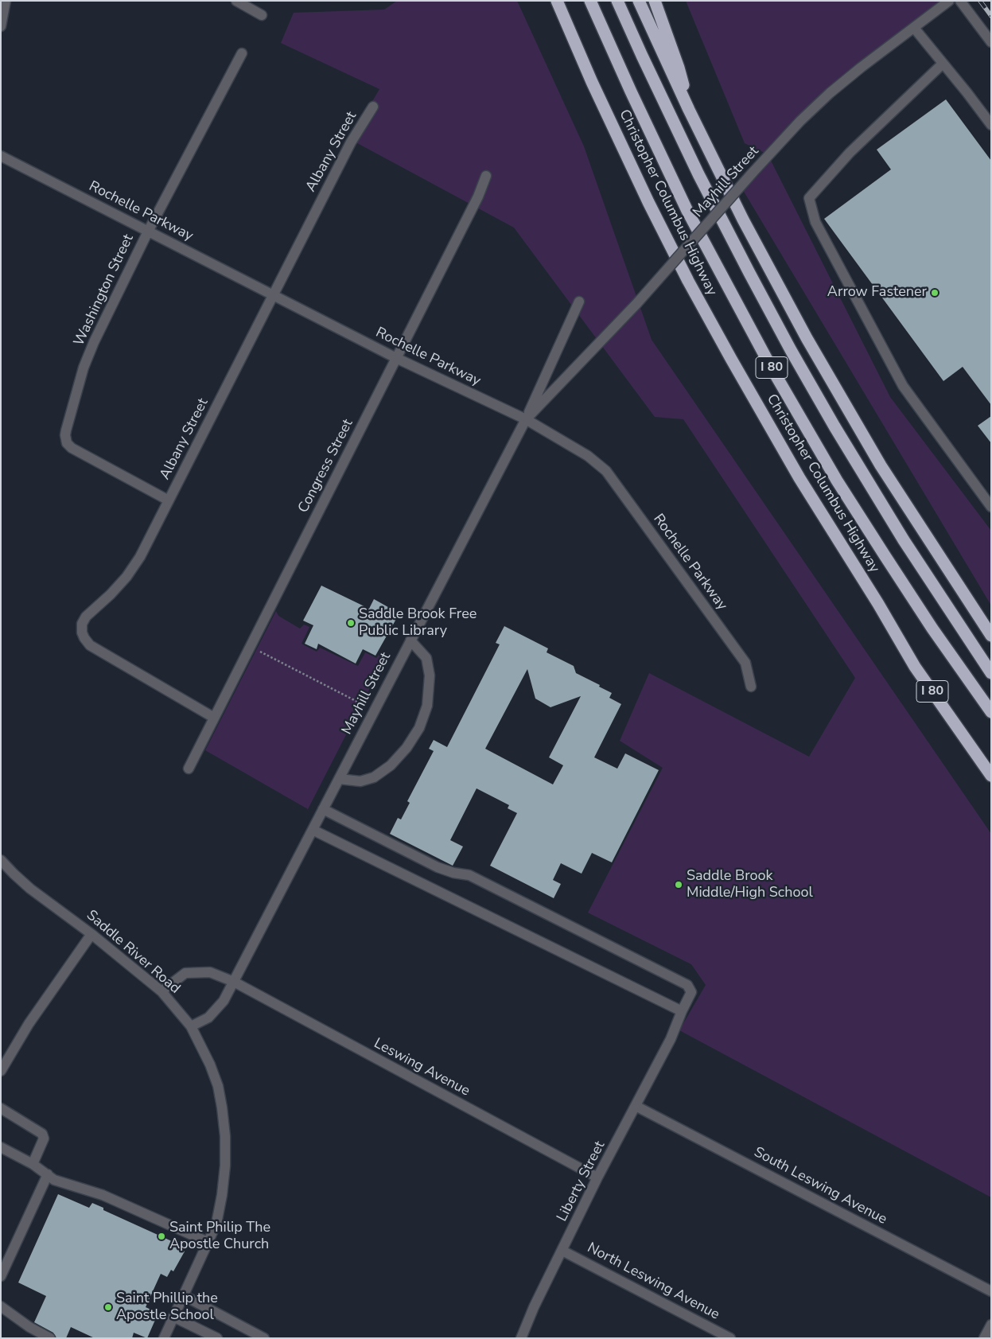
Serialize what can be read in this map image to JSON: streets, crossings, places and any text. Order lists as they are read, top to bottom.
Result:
{
  "streets": {
    "highway": ["Christopher Columbus Highway", "I 80"],
    "street": [
      "Albany Street",
      "Mayhill Street",
      "Rochelle Parkway",
      "Washington Street",
      "Congress Street",
      "Saddle River Road",
      "Leswing Avenue",
      "Liberty Street",
      "South Leswing Avenue",
      "North Leswing Avenue"
    ]
  },
  "crossings": [
    ["Albany Street", "Rochelle Parkway"],
    ["Albany Street", "Washington Street"],
    ["Albany Street", "Congress Street"],
    ["Mayhill Street", "Rochelle Parkway"],
    ["Mayhill Street", "Saddle River Road"],
    ["Mayhill Street", "Leswing Avenue"],
    ["Mayhill Street", "Liberty Street"],
    ["Rochelle Parkway", "Washington Street"],
    ["Rochelle Parkway", "Congress Street"],
    ["Leswing Avenue", "Liberty Street"],
    ["Liberty Street", "South Leswing Avenue"],
    ["Liberty Street", "North Leswing Avenue"]
  ],
  "places": [
    "Arrow Fastener",
    "Saddle Brook Free Public Library",
    "Saddle Brook Middle/High School",
    "Saint Philip The Apostle Church",
    "Saint Phillip the Apostle School"
  ]
}
